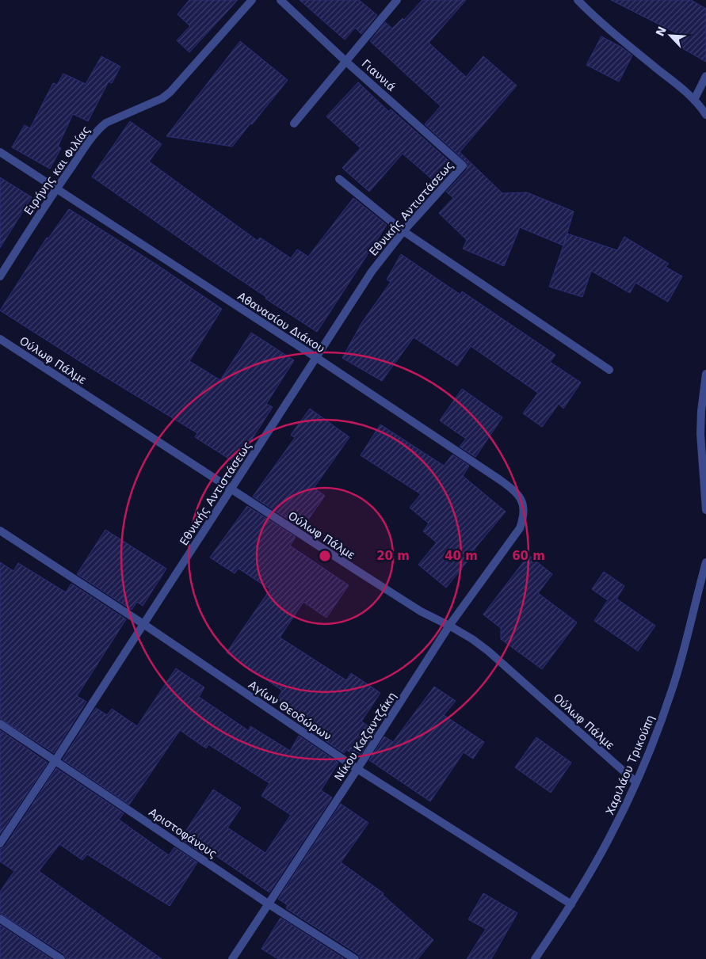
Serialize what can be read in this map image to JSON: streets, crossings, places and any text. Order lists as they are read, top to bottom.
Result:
{
  "streets": {
    "street": [
      "Γιαννιά",
      "Ειρήνης και Φιλίας",
      "Εθνικής Αντιστάσεως",
      "Αθανασίου Διάκου",
      "Ούλωφ Πάλμε",
      "Αγίων Θεοδώρων",
      "Νίκου Καζαντζάκη",
      "Χαριλάου Τρικούπη",
      "Αριστοφάνους"
    ]
  },
  "crossings": [
    ["Γιαννιά", "Εθνικής Αντιστάσεως"],
    ["Ειρήνης και Φιλίας", "Αθανασίου Διάκου"],
    ["Εθνικής Αντιστάσεως", "Αθανασίου Διάκου"],
    ["Εθνικής Αντιστάσεως", "Ούλωφ Πάλμε"],
    ["Εθνικής Αντιστάσεως", "Αγίων Θεοδώρων"],
    ["Εθνικής Αντιστάσεως", "Αριστοφάνους"],
    ["Αθανασίου Διάκου", "Νίκου Καζαντζάκη"],
    ["Ούλωφ Πάλμε", "Νίκου Καζαντζάκη"],
    ["Ούλωφ Πάλμε", "Χαριλάου Τρικούπη"],
    ["Αγίων Θεοδώρων", "Νίκου Καζαντζάκη"],
    ["Αγίων Θεοδώρων", "Χαριλάου Τρικούπη"],
    ["Νίκου Καζαντζάκη", "Αριστοφάνους"]
  ],
  "north": "top left",
  "rings": ["20 m", "40 m", "60 m"]
}
